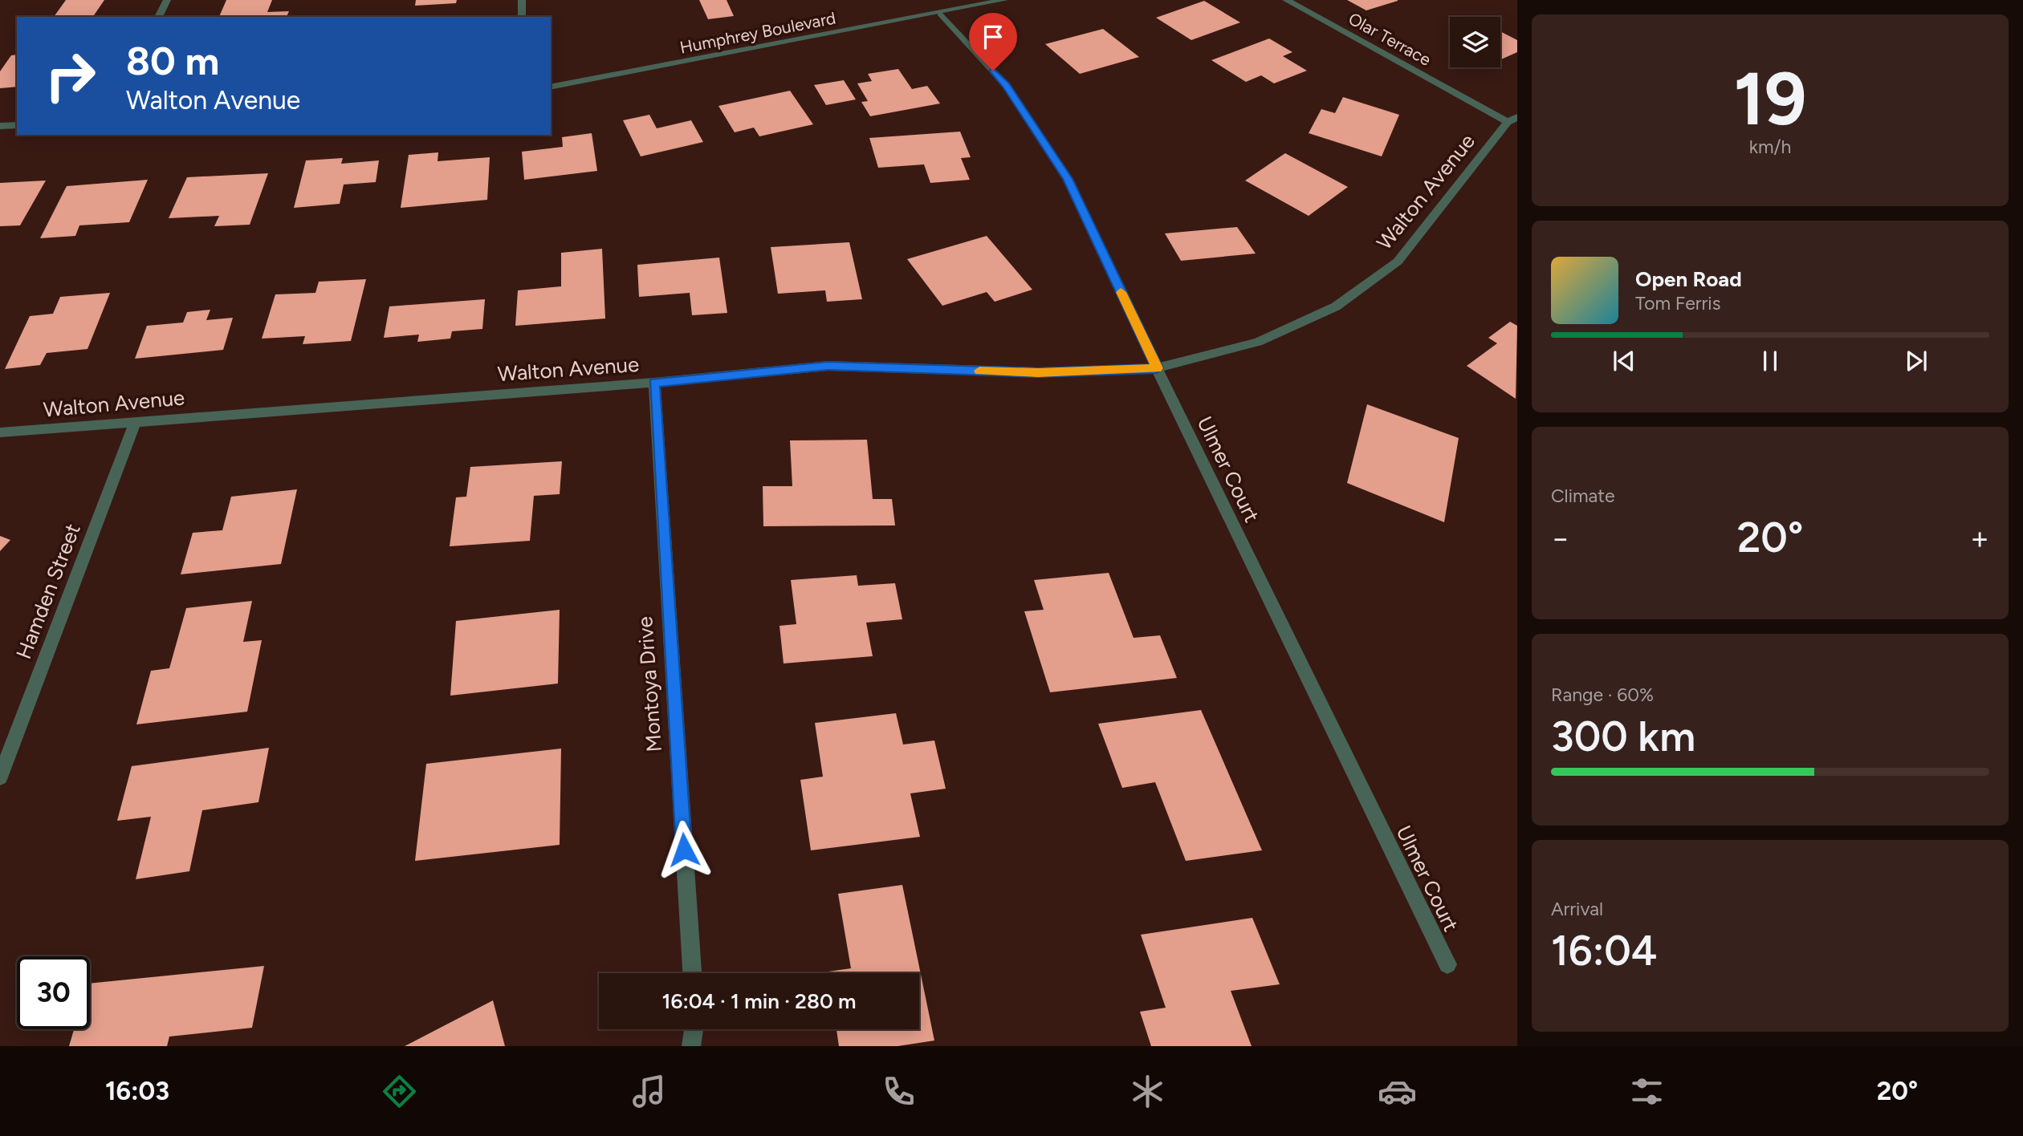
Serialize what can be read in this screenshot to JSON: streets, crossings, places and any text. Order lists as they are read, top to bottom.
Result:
{
  "streets": {
    "street": [
      "Humphrey Boulevard",
      "Olar Terrace",
      "Walton Avenue",
      "Ulmer Court",
      "Hamden Street",
      "Montoya Drive"
    ]
  },
  "crossings": [
    ["Humphrey Boulevard", "Ulmer Court"],
    ["Olar Terrace", "Walton Avenue"],
    ["Walton Avenue", "Ulmer Court"],
    ["Walton Avenue", "Hamden Street"],
    ["Walton Avenue", "Montoya Drive"]
  ],
  "page": {
    "tile": [
      ["19", "km/h"],
      "Climate",
      ["Range · 60%", "300 km"],
      ["Arrival", "16:04"]
    ],
    "turn": ["80 m", "Walton Avenue"],
    "song": ["Open Road", "Tom Ferris"],
    "heat": ["−", "20°", "+"],
    "limit": "30",
    "trip": "16:04 · 1 min · 280 m",
    "tabs": ["16:03", "20°"]
  }
}
